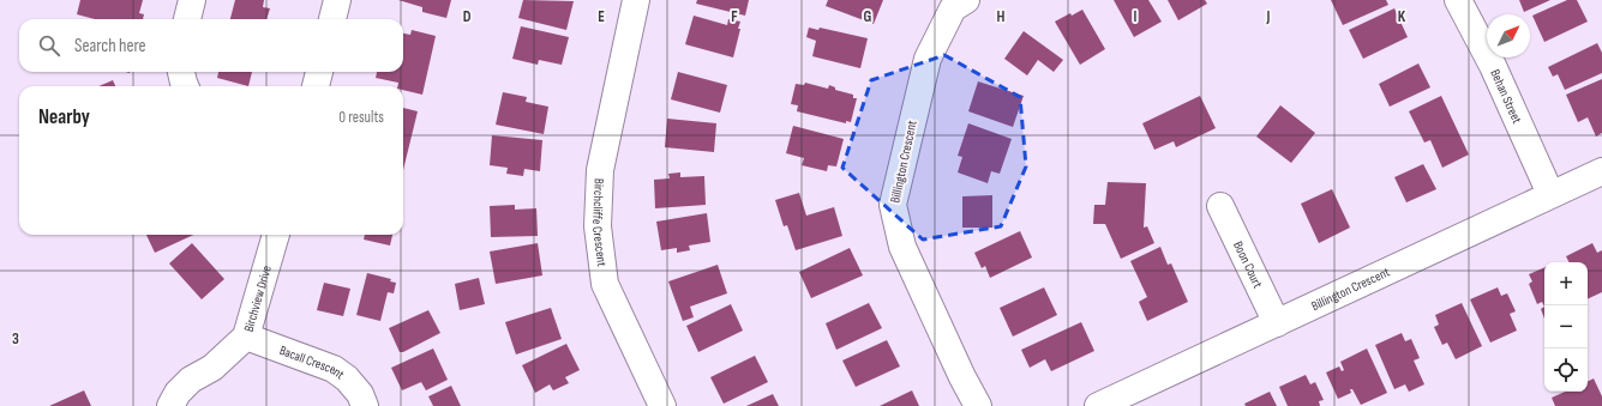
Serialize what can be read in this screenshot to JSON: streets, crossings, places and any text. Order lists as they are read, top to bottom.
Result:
{
  "streets": {
    "street": [
      "Behan Street",
      "Billington Crescent",
      "Birchcliffe Crescent",
      "Boon Court",
      "Birchview Drive",
      "Bacall Crescent"
    ]
  },
  "crossings": [
    ["Behan Street", "Billington Crescent"],
    ["Billington Crescent", "Boon Court"],
    ["Birchview Drive", "Bacall Crescent"]
  ],
  "north": "top right",
  "page": {
    "search": "Search here",
    "heading": ["Nearby", "0 results"],
    "map_buttons": ["+", "−"]
  },
  "grid": {
    "columns": [
      "D",
      "E",
      "F",
      "G",
      "H",
      "I",
      "J",
      "K"
    ],
    "rows": ["3"]
  }
}
